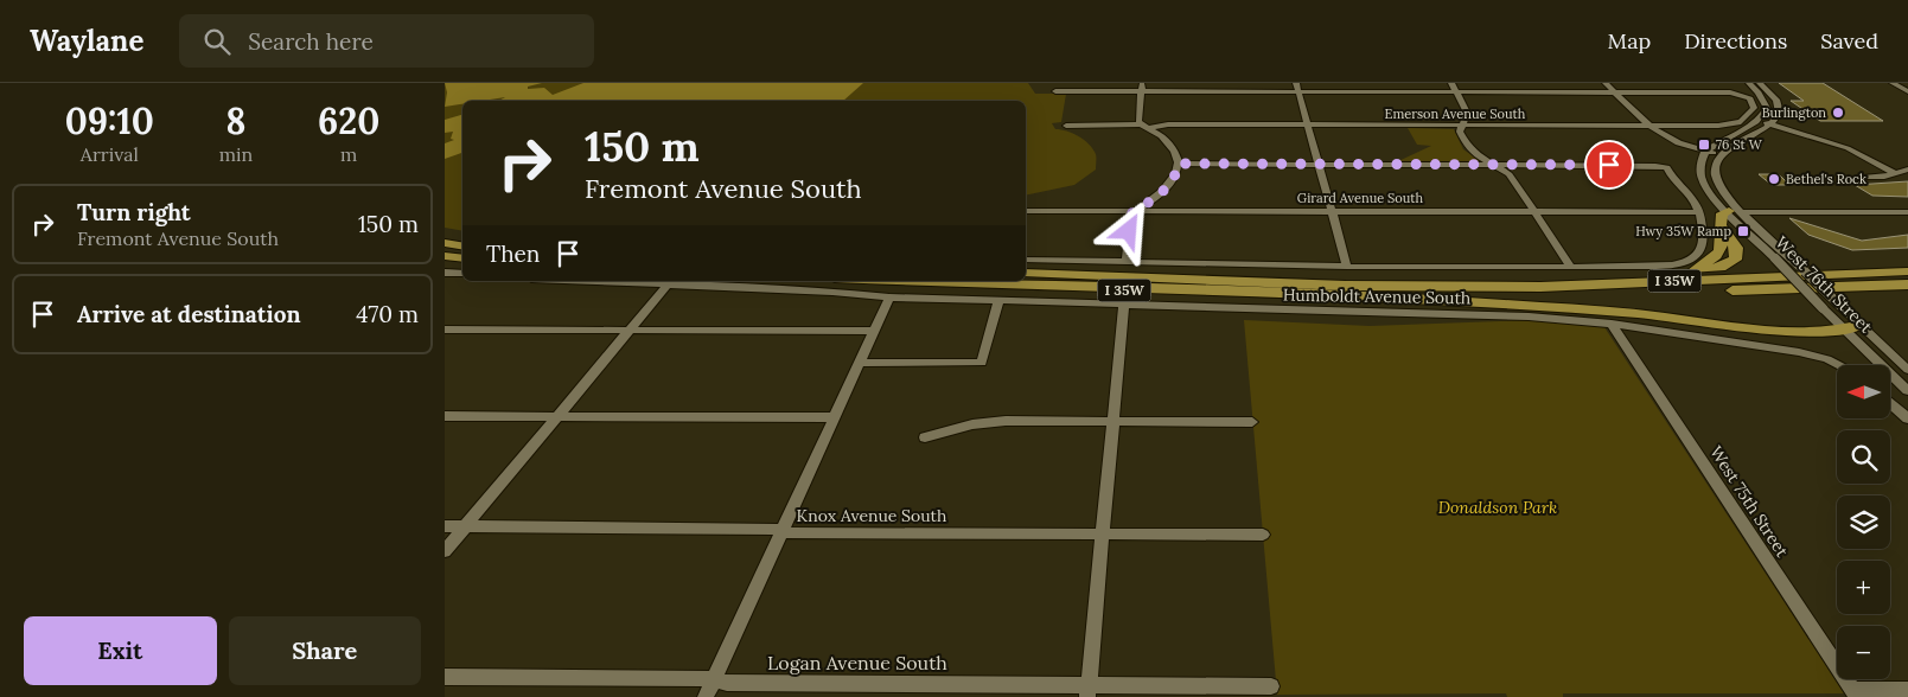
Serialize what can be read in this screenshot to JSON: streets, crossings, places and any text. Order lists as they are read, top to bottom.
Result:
{
  "streets": {
    "highway": ["I 35W"],
    "street": [
      "Emerson Avenue South",
      "Girard Avenue South",
      "West 76th Street",
      "Humboldt Avenue South",
      "West 75th Street",
      "Knox Avenue South",
      "Logan Avenue South"
    ]
  },
  "crossings": [
    ["Girard Avenue South", "Humboldt Avenue South"],
    ["Humboldt Avenue South", "West 75th Street"]
  ],
  "parks": ["Donaldson Park"],
  "places": {
    "other": ["Burlington", "Bethel's Rock"],
    "transit": ["76 St W", "Hwy 35W Ramp"]
  },
  "north": "left",
  "page": {
    "header": "Waylane",
    "search": "Search here",
    "nav": ["Map", "Directions", "Saved"],
    "eta": [
      "09:10",
      "Arrival",
      "8",
      "min",
      "620",
      "m"
    ],
    "turn": ["150 m", "Fremont Avenue South"],
    "list": [
      {
        "name": "Turn right",
        "note": "Fremont Avenue South",
        "value": "150 m"
      },
      {
        "name": "Arrive at destination",
        "value": "470 m"
      }
    ],
    "then": "Then",
    "map_buttons": ["+", "−"],
    "buttons": ["Exit", "Share"]
  }
}
